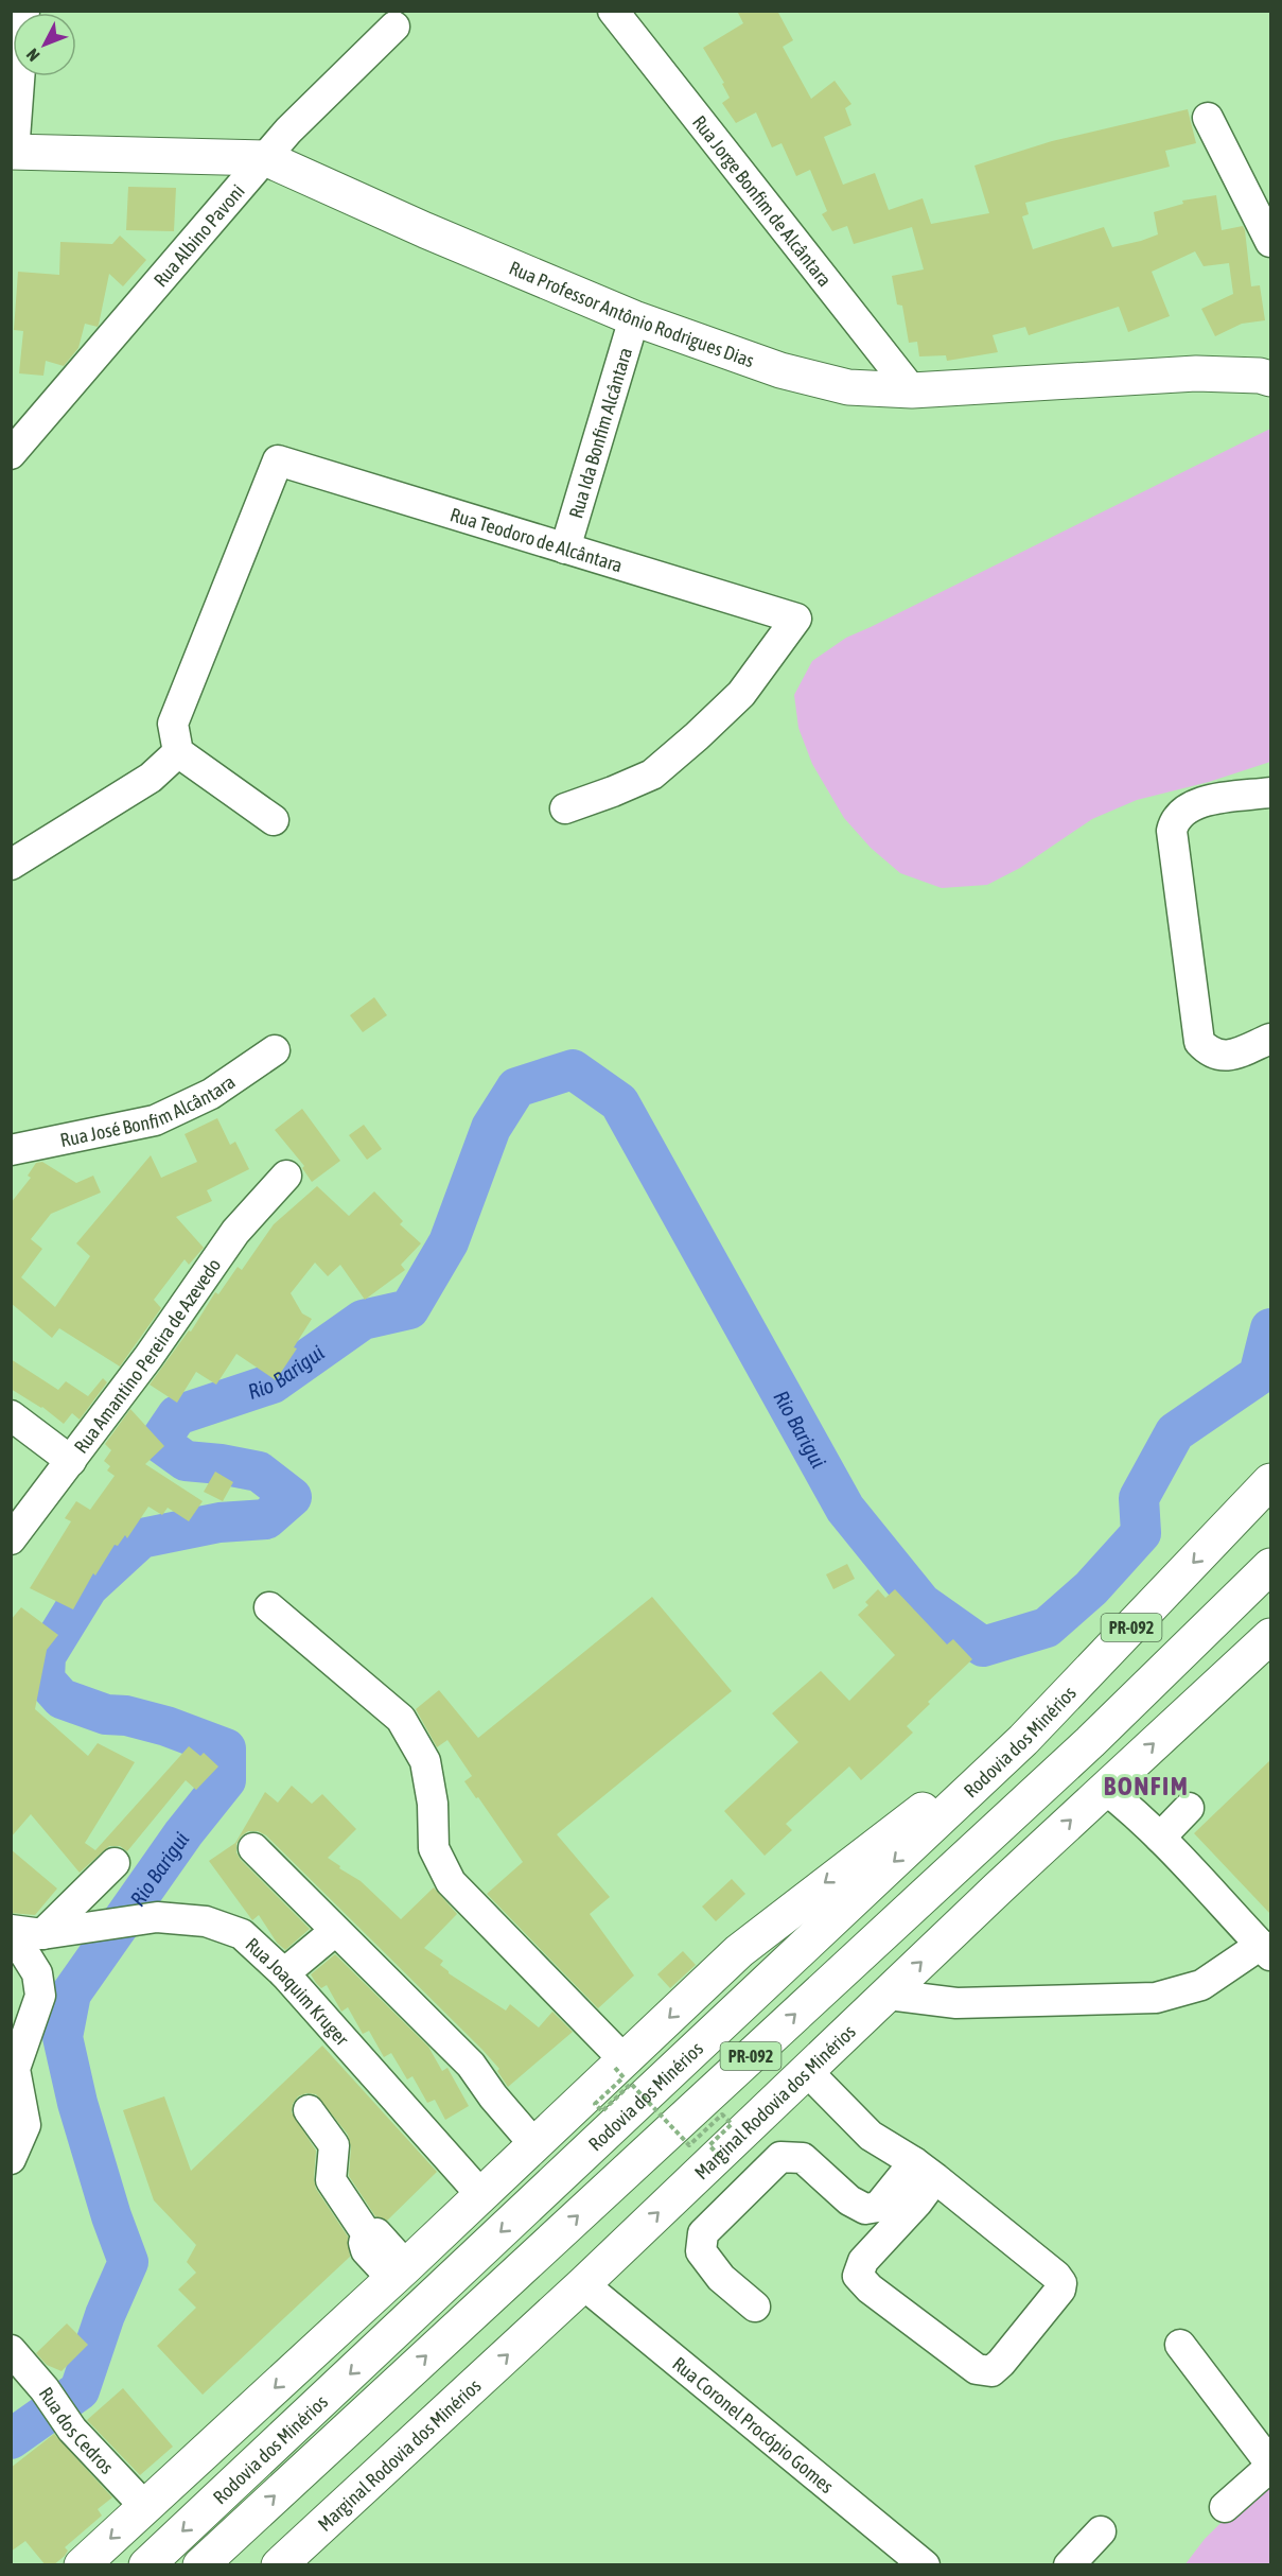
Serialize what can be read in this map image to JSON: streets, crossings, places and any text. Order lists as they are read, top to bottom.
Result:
{
  "streets": {
    "main road": [
      "Rua Professor Antônio Rodrigues Dias",
      "PR-092",
      "Rodovia dos Minérios",
      "Marginal Rodovia dos Minérios"
    ],
    "street": [
      "Rua Jorge Bonfim de Alcântara",
      "Rua Albino Pavoni",
      "Rua Ida Bonfim Alcântara",
      "Rua Teodoro de Alcântara",
      "Rua José Bonfim Alcântara",
      "Rua Amantino Pereira de Azevedo",
      "Rua Joaquim Kruger",
      "Rua Coronel Procópio Gomes",
      "Rua dos Cedros"
    ]
  },
  "crossings": [
    ["Rua Jorge Bonfim de Alcântara", "Rua Professor Antônio Rodrigues Dias"],
    ["Rua Albino Pavoni", "Rua Professor Antônio Rodrigues Dias"],
    ["Rua Professor Antônio Rodrigues Dias", "Rua Ida Bonfim Alcântara"],
    ["Rua Ida Bonfim Alcântara", "Rua Teodoro de Alcântara"],
    ["Marginal Rodovia dos Minérios", "Rua Coronel Procópio Gomes"]
  ],
  "districts": ["BONFIM"],
  "water": ["Rio Barigui"],
  "north": "bottom left"
}
